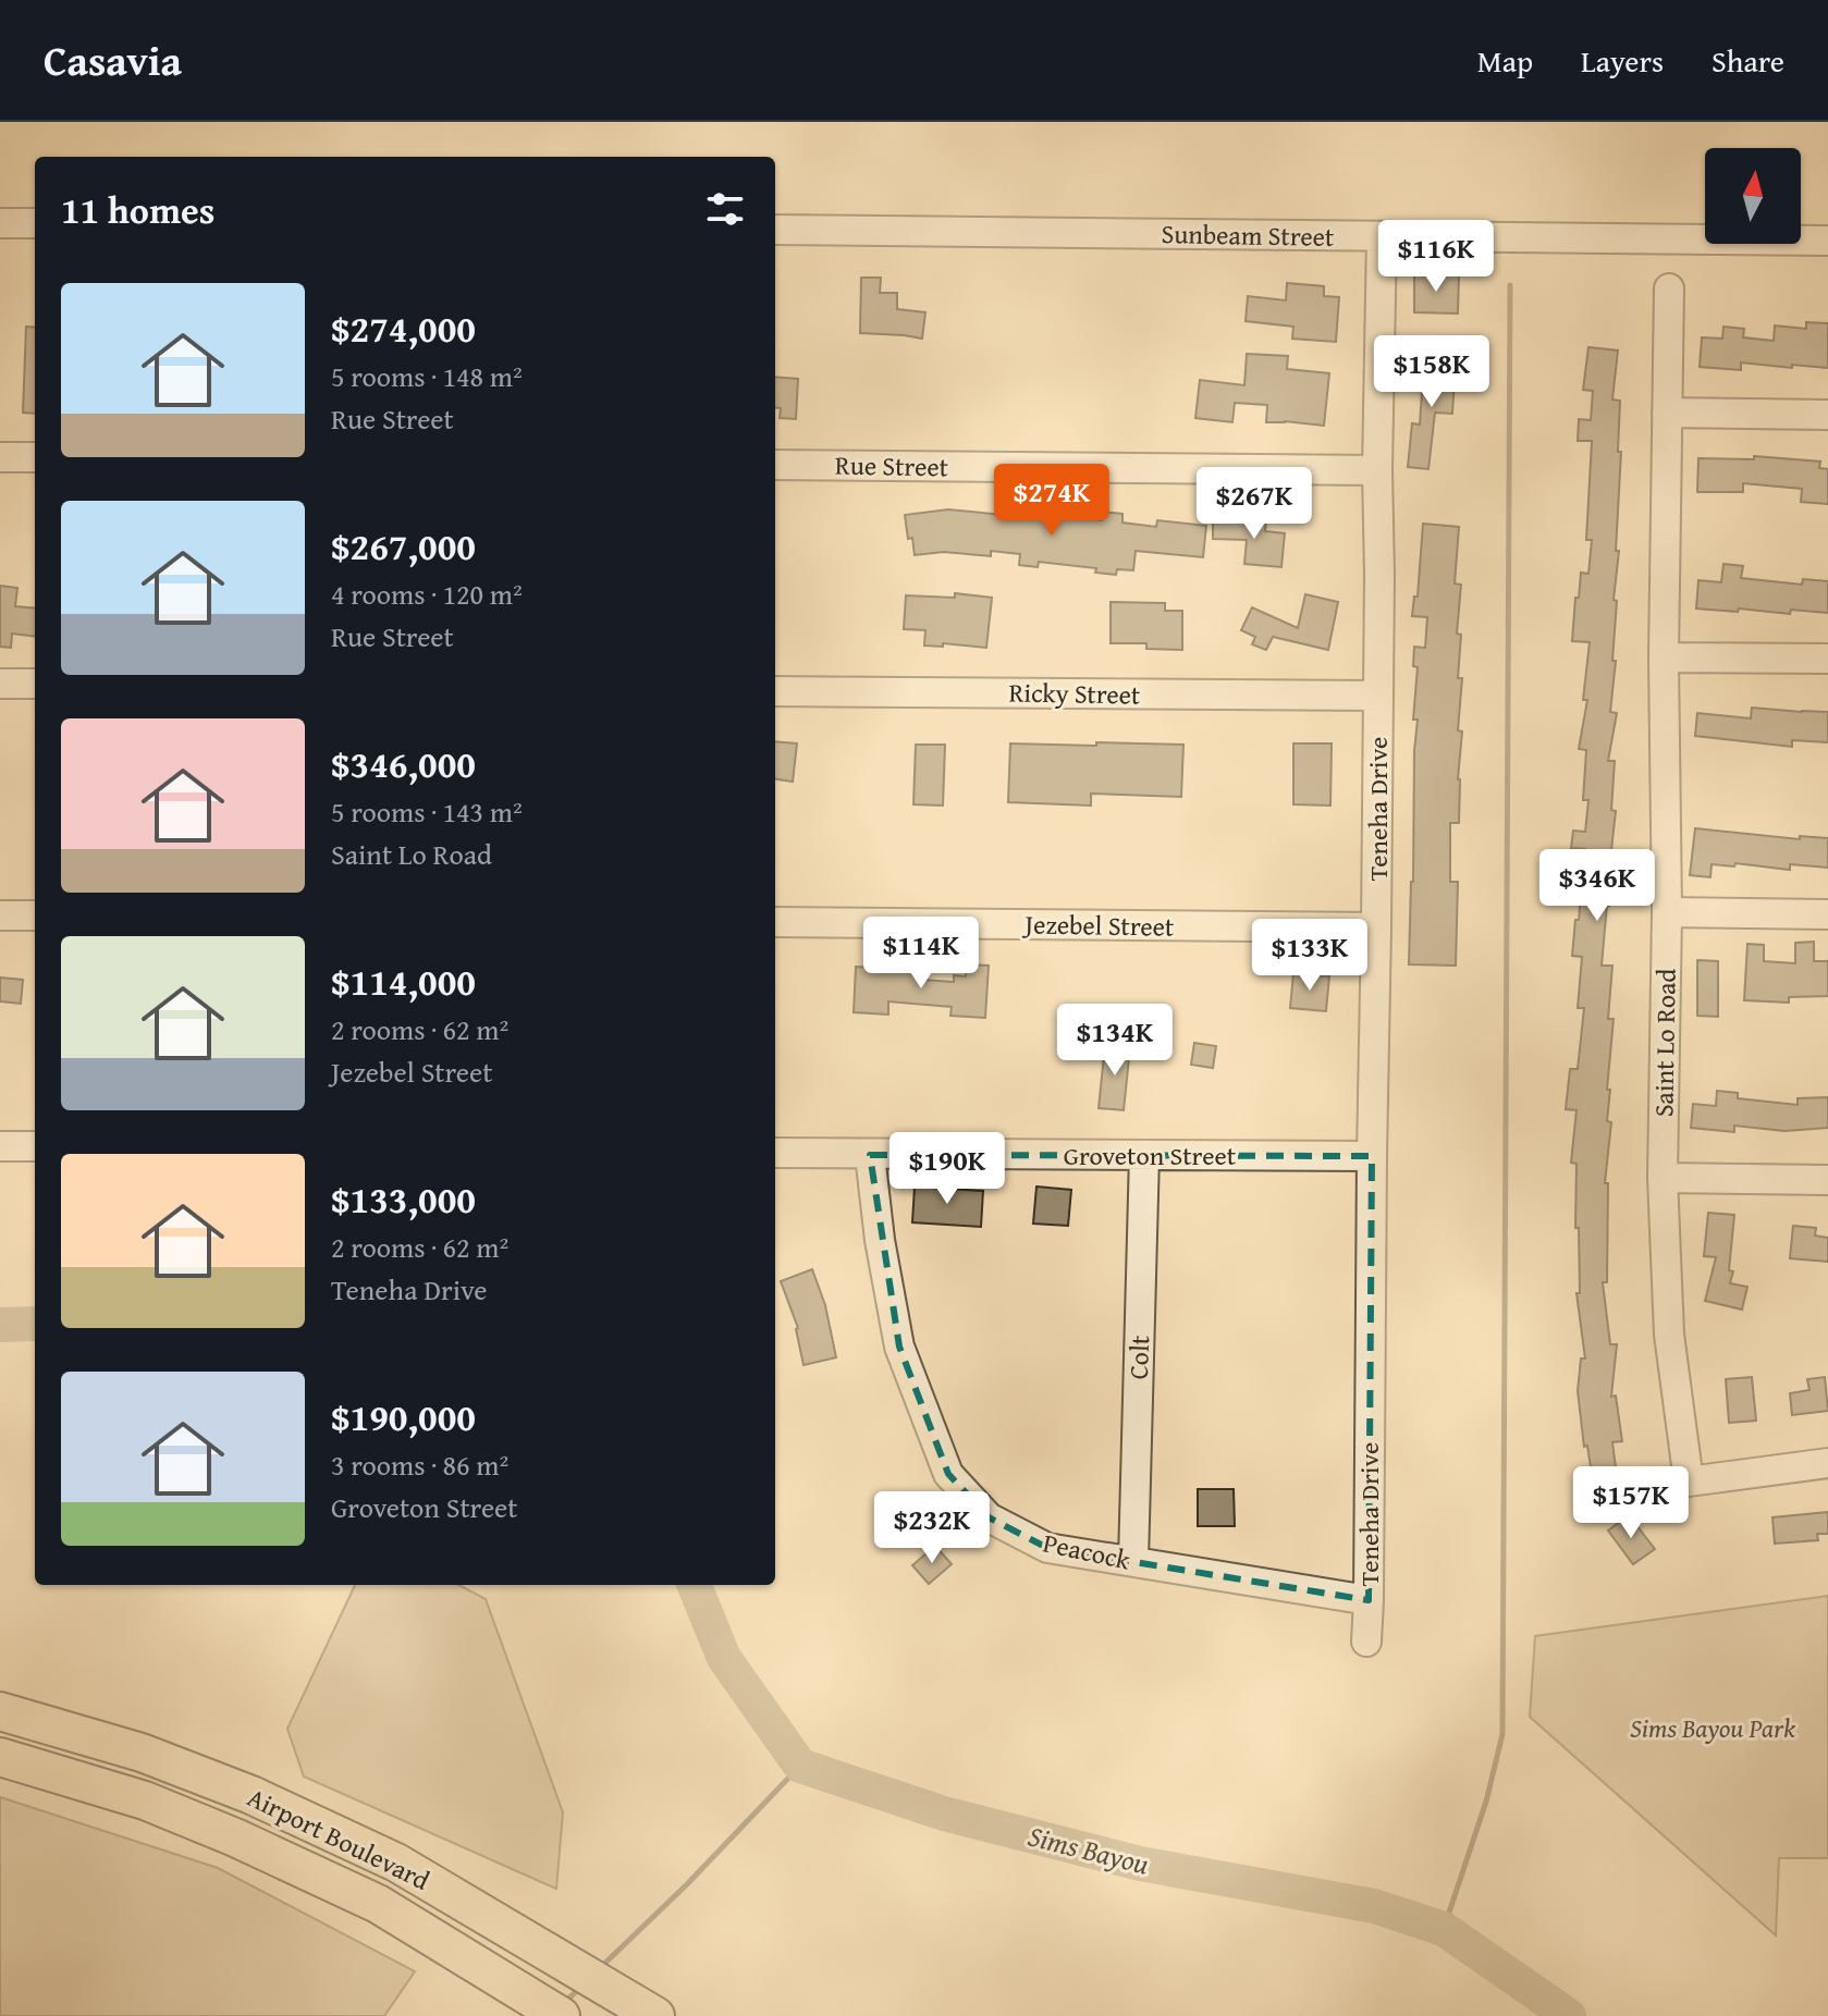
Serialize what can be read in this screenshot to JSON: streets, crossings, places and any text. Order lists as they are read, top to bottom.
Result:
{
  "streets": {
    "main road": ["Airport Boulevard"],
    "street": [
      "Sunbeam Street",
      "Rue Street",
      "Ricky Street",
      "Teneha Drive",
      "Jezebel Street",
      "Saint Lo Road",
      "Groveton Street",
      "Colt",
      "Peacock"
    ]
  },
  "crossings": [
    ["Sunbeam Street", "Teneha Drive"],
    ["Rue Street", "Teneha Drive"],
    ["Ricky Street", "Teneha Drive"],
    ["Teneha Drive", "Jezebel Street"],
    ["Teneha Drive", "Groveton Street"],
    ["Teneha Drive", "Peacock"],
    ["Groveton Street", "Colt"],
    ["Groveton Street", "Peacock"],
    ["Colt", "Peacock"]
  ],
  "water": ["Sims Bayou"],
  "parks": ["Sims Bayou Park"],
  "north": "top",
  "page": {
    "header": "Casavia",
    "nav": ["Map", "Layers", "Share"],
    "heading": "11 homes",
    "price": [
      "$116K",
      "$158K",
      "$274K",
      "$267K",
      "$346K",
      "$114K",
      "$133K",
      "$134K",
      "$190K",
      "$157K",
      "$232K"
    ],
    "list": [
      {
        "name": "$274,000",
        "note": "5 rooms · 148 m² · Rue Street"
      },
      {
        "name": "$267,000",
        "note": "4 rooms · 120 m² · Rue Street"
      },
      {
        "name": "$346,000",
        "note": "5 rooms · 143 m² · Saint Lo Road"
      },
      {
        "name": "$114,000",
        "note": "2 rooms · 62 m² · Jezebel Street"
      },
      {
        "name": "$133,000",
        "note": "2 rooms · 62 m² · Teneha Drive"
      },
      {
        "name": "$190,000",
        "note": "3 rooms · 86 m² · Groveton Street"
      }
    ]
  }
}
